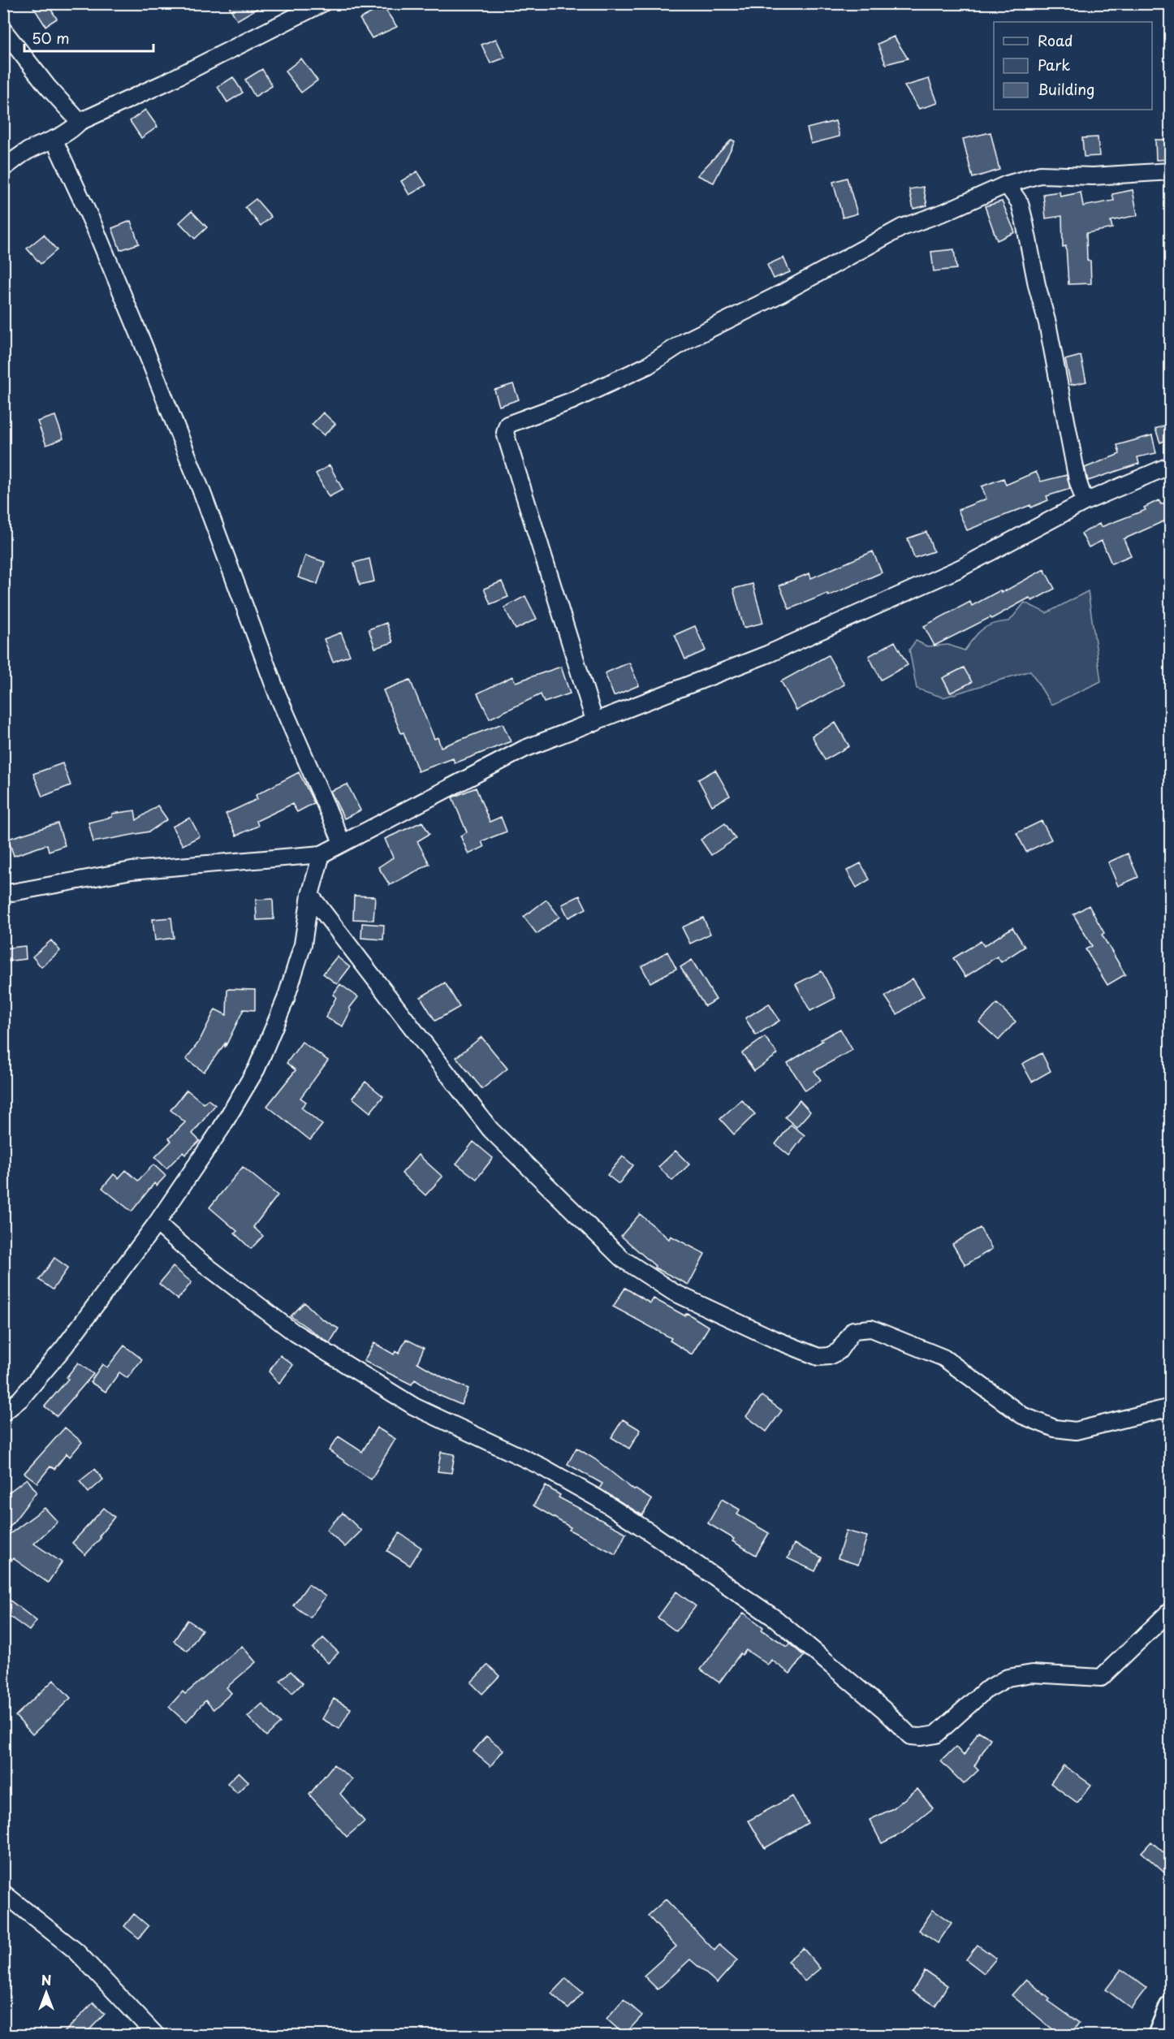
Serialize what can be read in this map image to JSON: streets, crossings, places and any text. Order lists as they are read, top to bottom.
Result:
{
  "legend": ["Road", "Park", "Building"],
  "scale_bar": "50 m",
  "north": "top"
}
